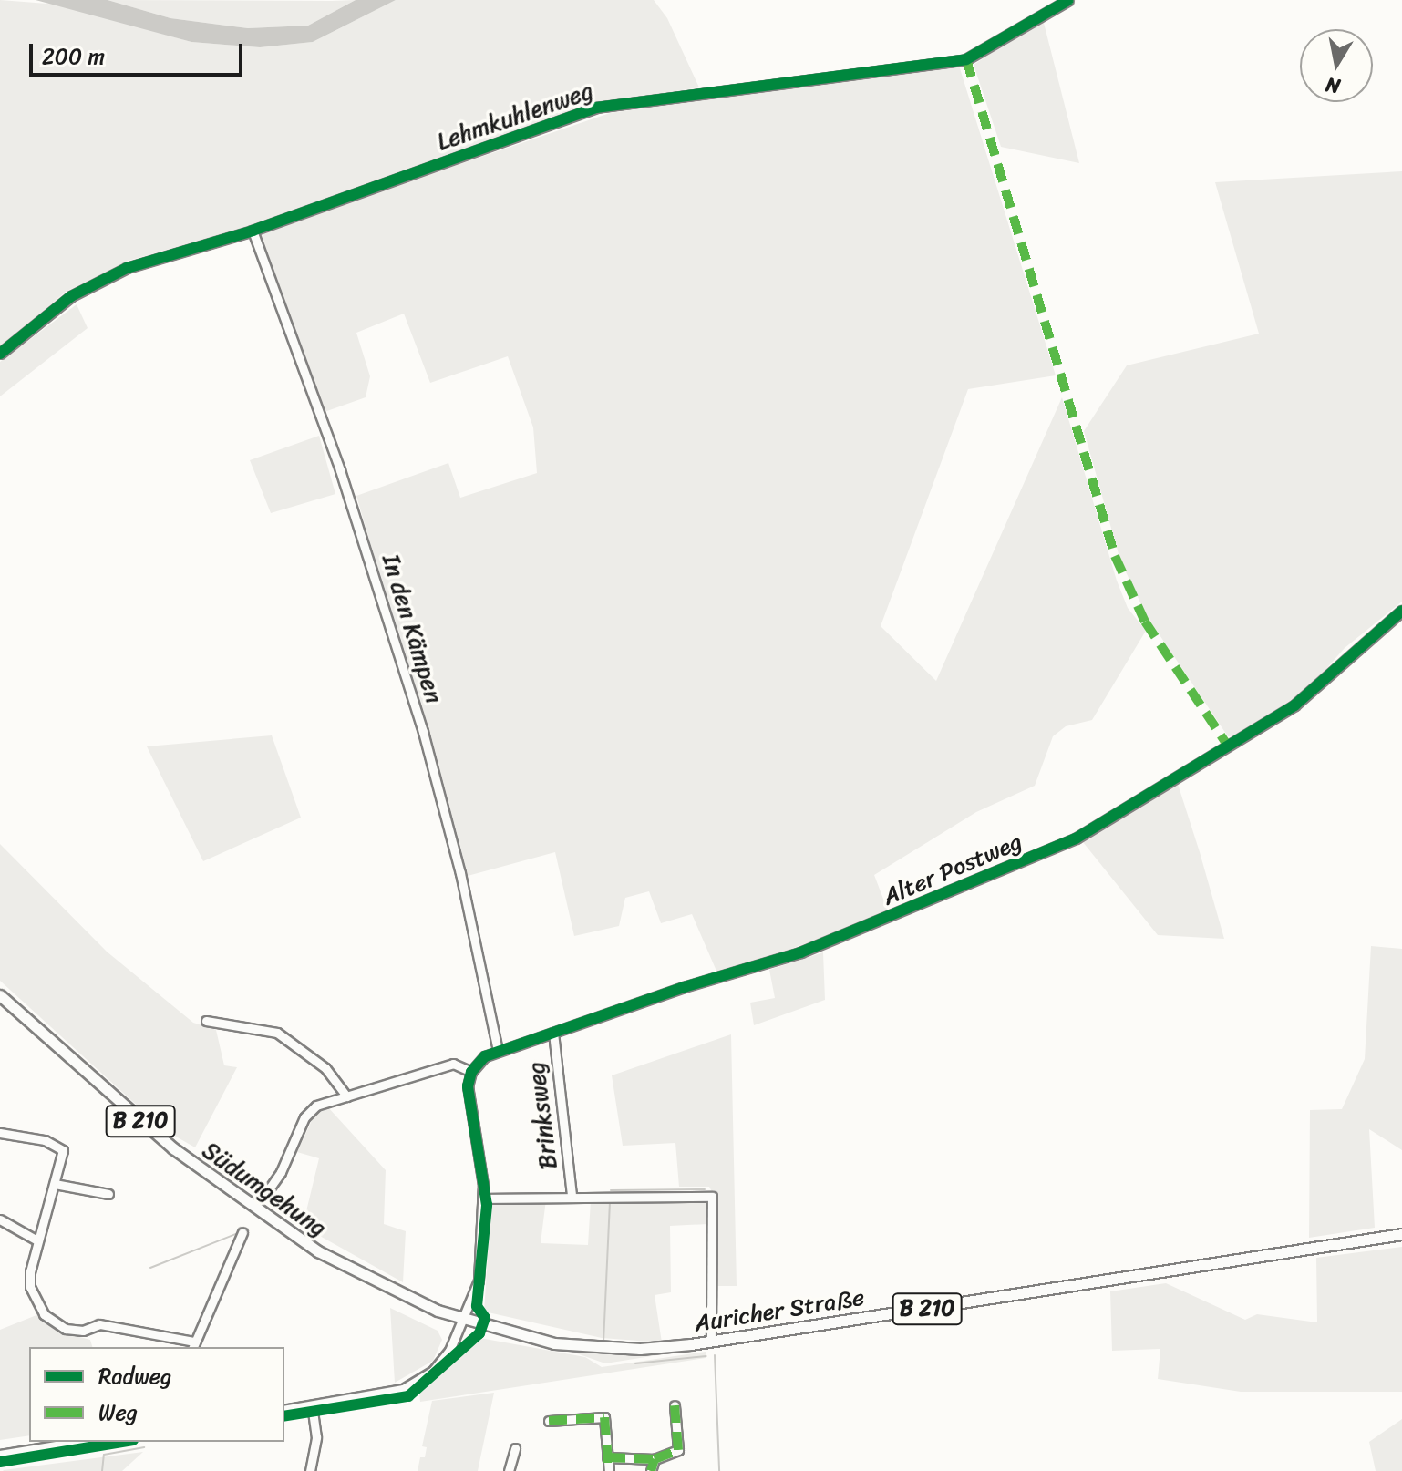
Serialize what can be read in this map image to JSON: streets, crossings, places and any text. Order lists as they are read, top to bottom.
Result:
{
  "streets": {
    "main road": ["B 210", "Südumgehung", "Auricher Straße"],
    "street": [
      "Lehmkuhlenweg",
      "In den Kämpen",
      "Alter Postweg",
      "Brinksweg"
    ]
  },
  "crossings": [
    ["Lehmkuhlenweg", "In den Kämpen"],
    ["In den Kämpen", "Alter Postweg"],
    ["Alter Postweg", "Brinksweg"],
    ["Brinksweg", "Auricher Straße"],
    ["Südumgehung", "Auricher Straße"]
  ],
  "legend": ["Radweg", "Weg"],
  "scale_bar": "200 m",
  "north": "bottom"
}
